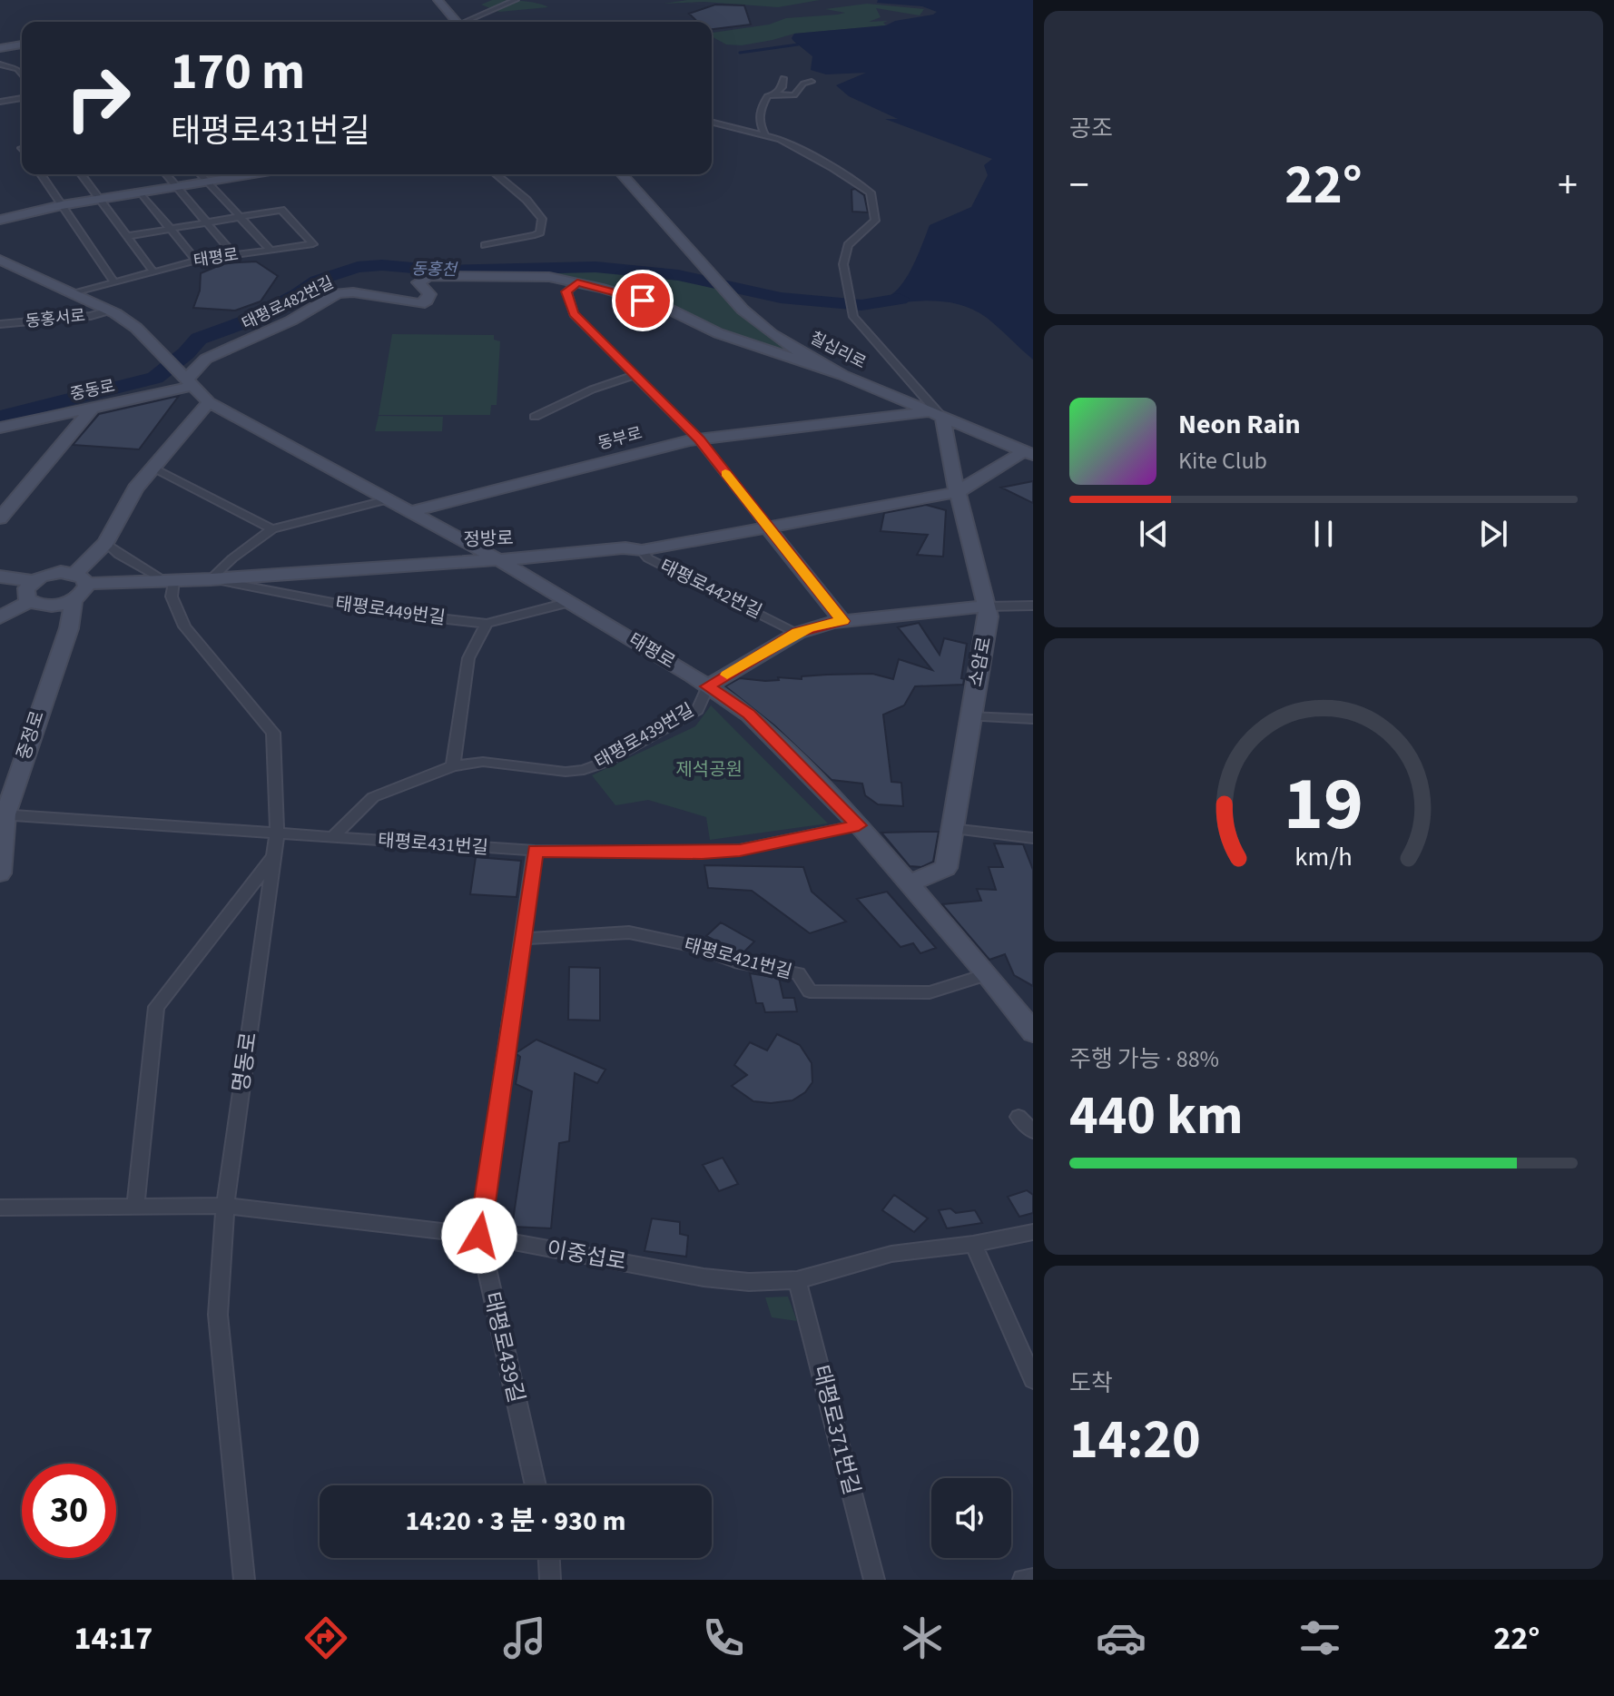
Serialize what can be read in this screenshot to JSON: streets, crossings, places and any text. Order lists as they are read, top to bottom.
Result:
{
  "streets": {
    "street": [
      "태평로",
      "태평로482번길",
      "동홍서로",
      "칠십리로",
      "중동로",
      "동부로",
      "정방로",
      "태평로442번길",
      "태평로449번길",
      "소암로",
      "중정로",
      "태평로439번길",
      "태평로431번길",
      "태평로421번길",
      "명동로",
      "이중섭로",
      "태평로439길",
      "태평로371번길"
    ]
  },
  "crossings": [
    ["태평로", "태평로482번길"],
    ["태평로", "동홍서로"],
    ["태평로", "중동로"],
    ["태평로", "동부로"],
    ["태평로", "정방로"],
    ["태평로", "태평로449번길"],
    ["태평로", "소암로"],
    ["태평로", "태평로439번길"],
    ["태평로", "태평로431번길"],
    ["태평로", "태평로421번길"],
    ["태평로482번길", "칠십리로"],
    ["태평로482번길", "중동로"],
    ["칠십리로", "동부로"],
    ["칠십리로", "소암로"],
    ["동부로", "소암로"],
    ["정방로", "태평로442번길"],
    ["정방로", "태평로449번길"],
    ["정방로", "소암로"],
    ["정방로", "명동로"],
    ["중정로", "태평로431번길"],
    ["태평로439번길", "태평로431번길"],
    ["태평로431번길", "명동로"],
    ["태평로431번길", "태평로439길"],
    ["태평로421번길", "태평로439길"],
    ["명동로", "이중섭로"],
    ["이중섭로", "태평로439길"],
    ["이중섭로", "태평로371번길"]
  ],
  "water": ["동홍천"],
  "parks": ["제석공원"],
  "page": {
    "tile": [
      "공조",
      ["주행 가능 · 88%", "440 km"],
      ["도착", "14:20"]
    ],
    "turn": ["170 m", "태평로431번길"],
    "heat": ["−", "22°", "+"],
    "song": ["Neon Rain", "Kite Club"],
    "limit": "30",
    "trip": "14:20 · 3 분 · 930 m",
    "tabs": ["14:17", "22°"],
    "gauge": ["19", "km/h"]
  }
}
